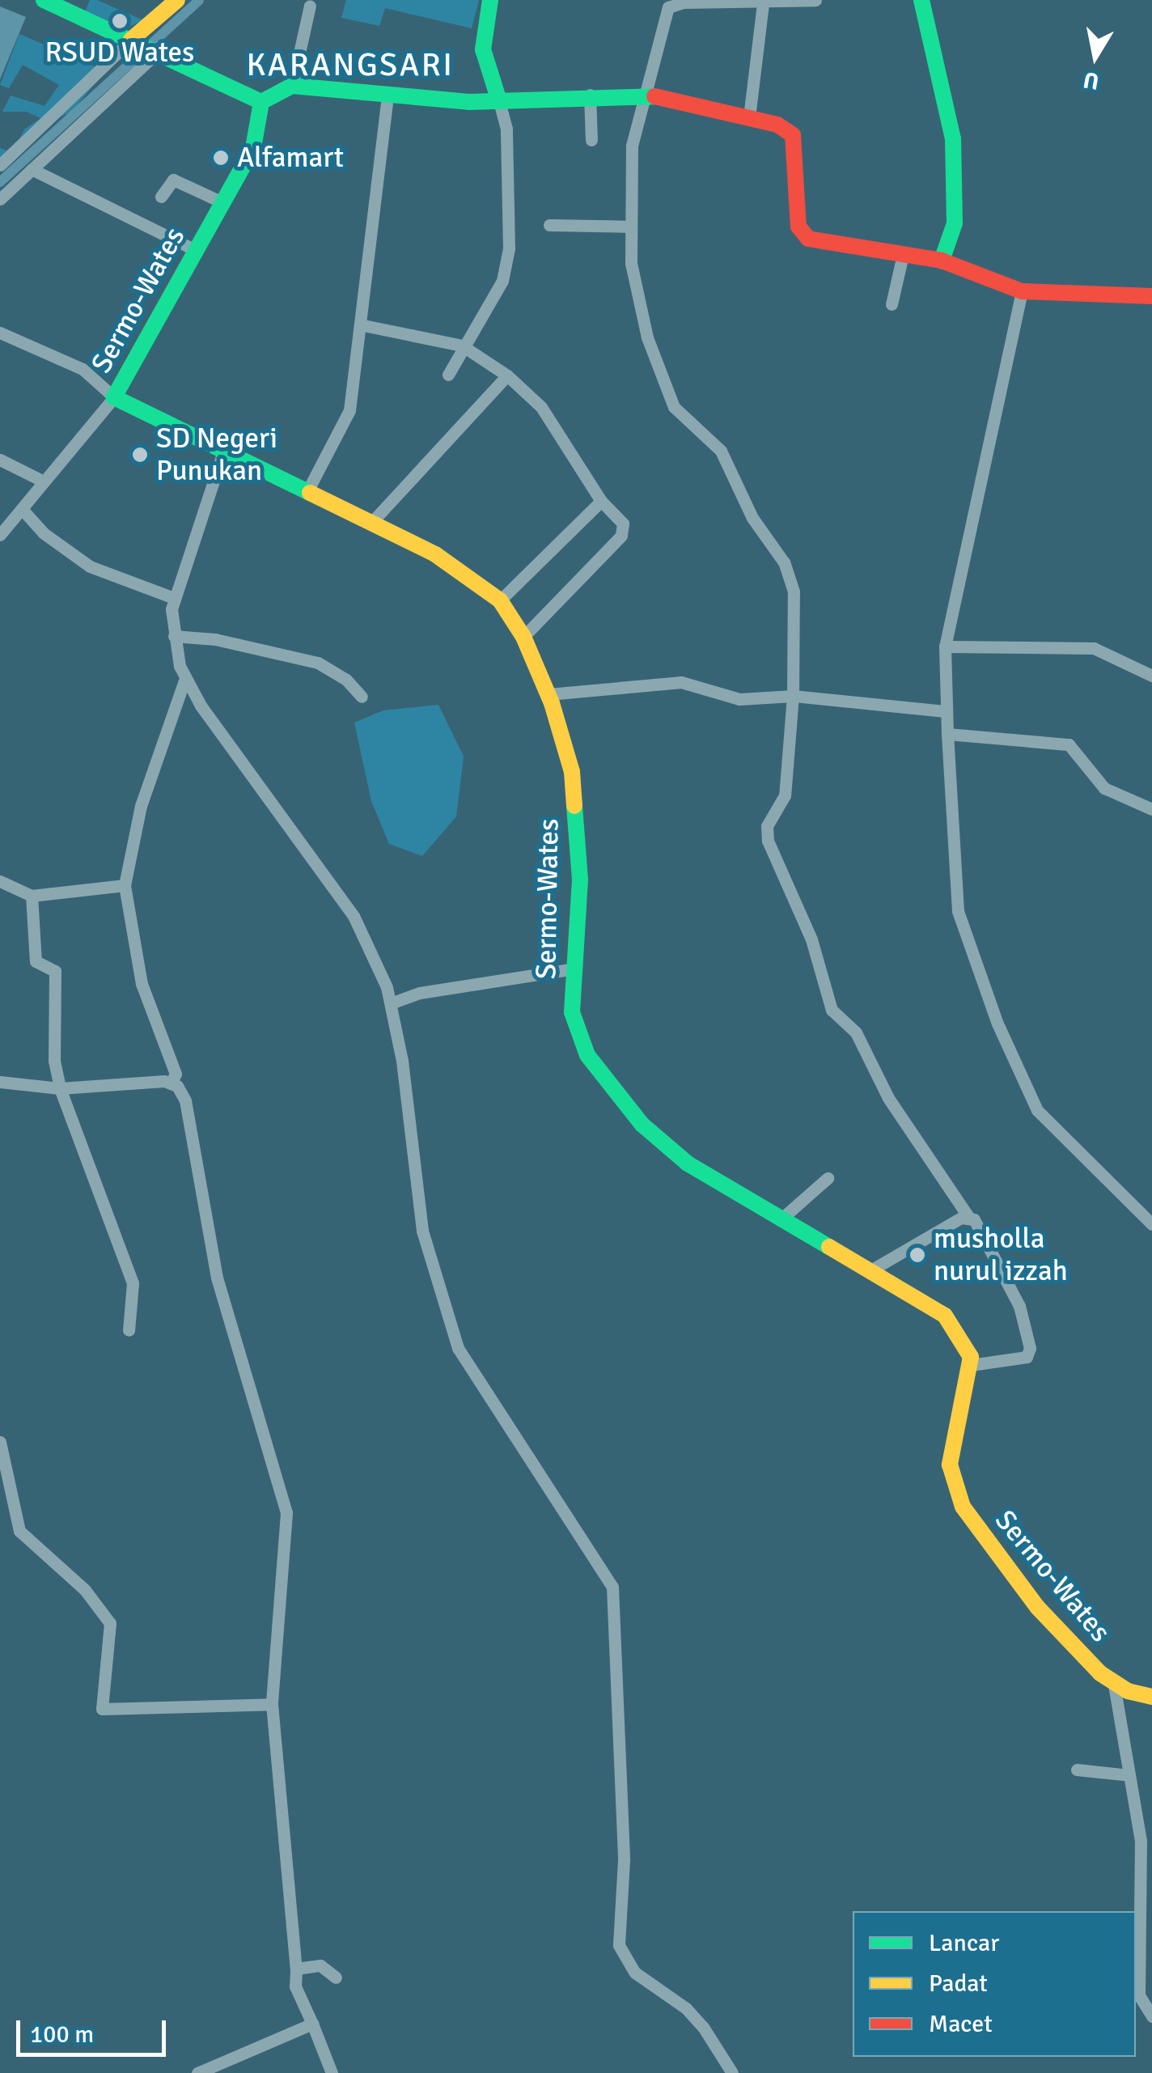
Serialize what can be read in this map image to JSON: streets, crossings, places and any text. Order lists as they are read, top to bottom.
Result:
{
  "streets": {
    "main road": ["Sermo-Wates"]
  },
  "districts": ["KARANGSARI"],
  "places": [
    "RSUD Wates",
    "Alfamart",
    "SD Negeri Punukan",
    "musholla nurul izzah"
  ],
  "legend": ["Lancar", "Padat", "Macet"],
  "scale_bar": "100 m",
  "north": "bottom"
}
